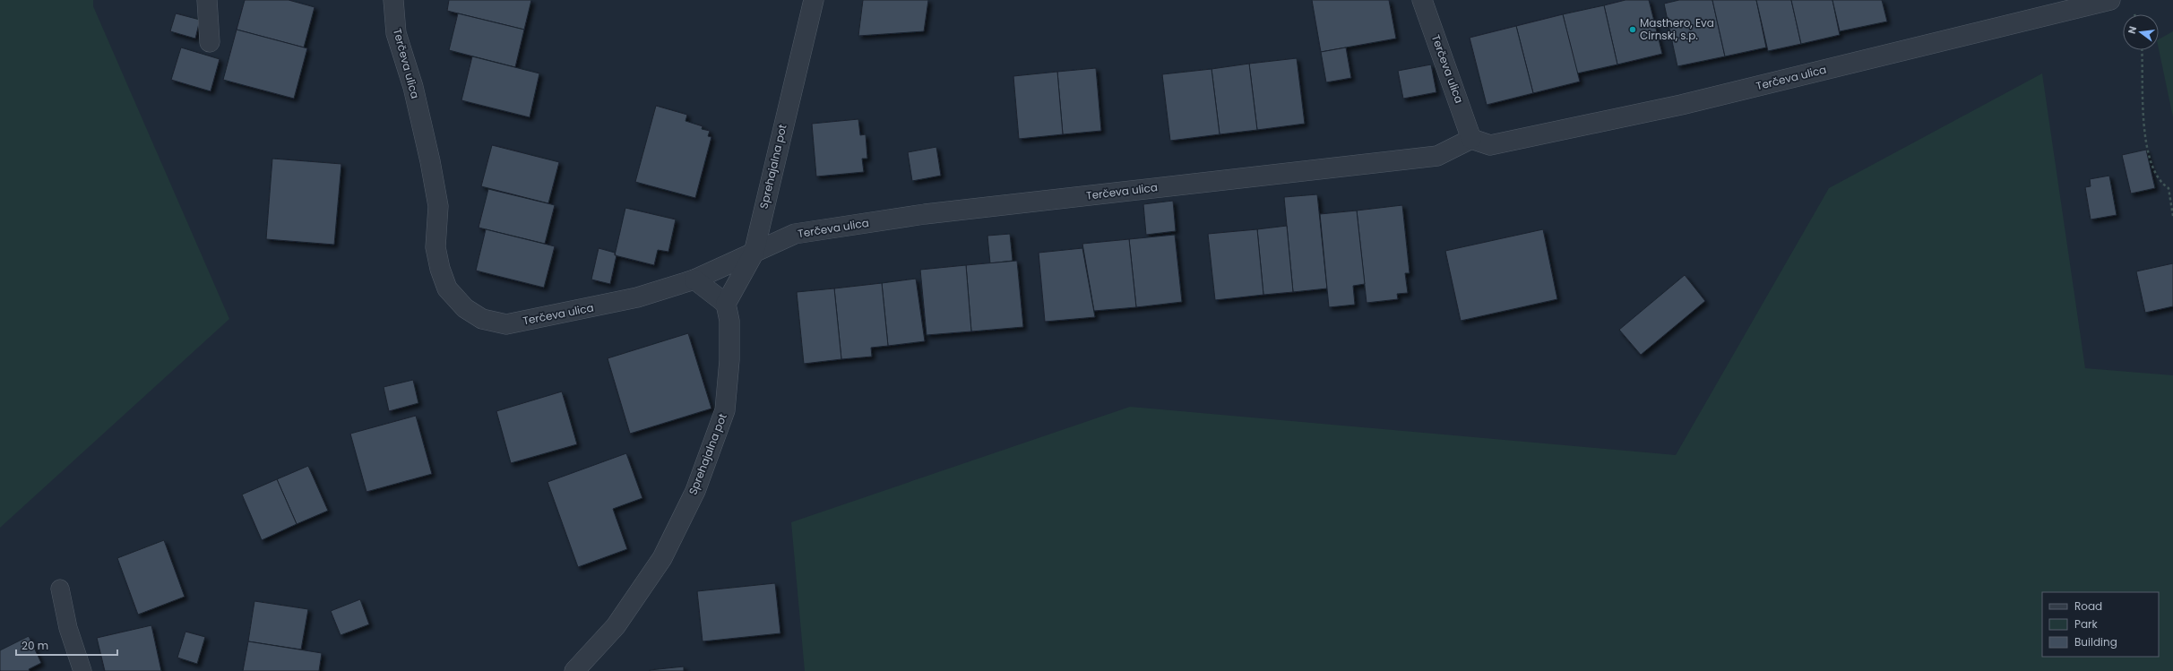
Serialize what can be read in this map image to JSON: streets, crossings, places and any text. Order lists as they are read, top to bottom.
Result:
{
  "streets": {
    "street": ["Terčeva ulica", "Sprehajalna pot"]
  },
  "crossings": [
    ["Terčeva ulica", "Sprehajalna pot"]
  ],
  "places": ["Masthero, Eva Cirnski, s.p."],
  "legend": ["Road", "Park", "Building"],
  "scale_bar": "20 m",
  "north": "left"
}
